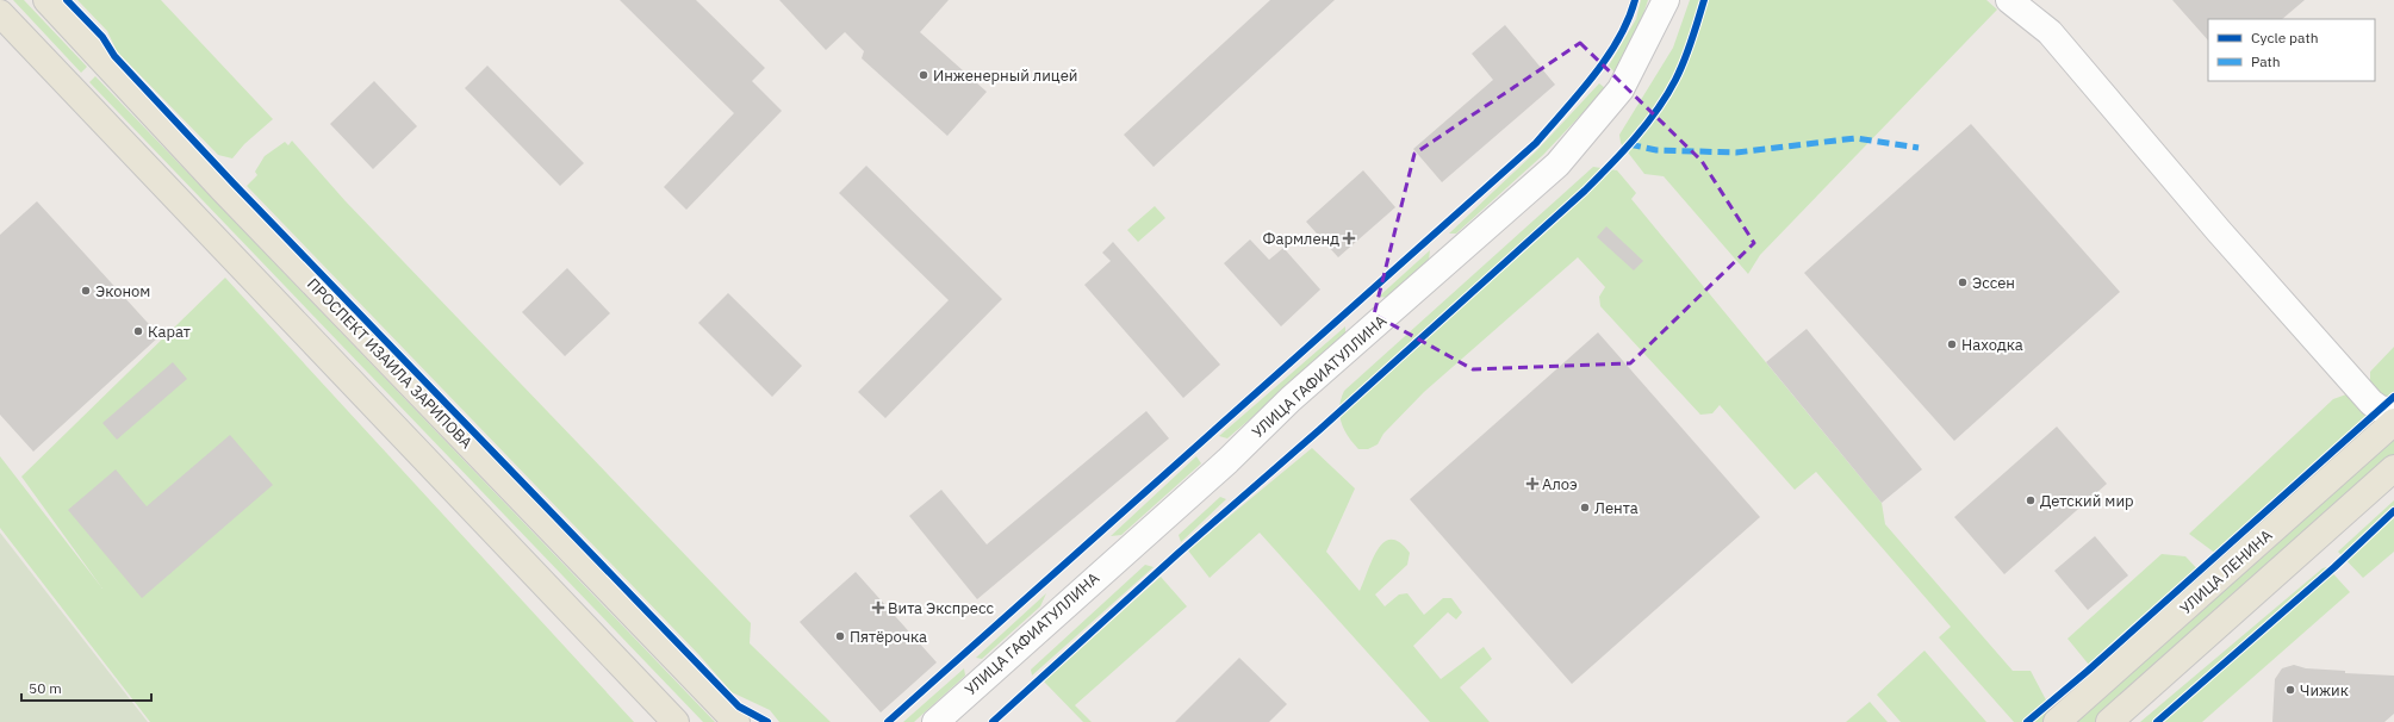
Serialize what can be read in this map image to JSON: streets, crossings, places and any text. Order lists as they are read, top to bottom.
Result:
{
  "streets": {
    "main road": ["ПРОСПЕКТ ИЗАИЛА ЗАРИПОВА", "УЛИЦА ЛЕНИНА"],
    "street": ["УЛИЦА ГАФИАТУЛЛИНА"]
  },
  "places": {
    "other": [
      "Инженерный лицей",
      "Эссен",
      "Эконом",
      "Карат",
      "Находка",
      "Детский мир",
      "Лента",
      "Пятёрочка",
      "Чижик"
    ],
    "health": ["Фармленд", "Алоэ", "Вита Экспресс"]
  },
  "legend": ["Cycle path", "Path"],
  "scale_bar": "50 m"
}
